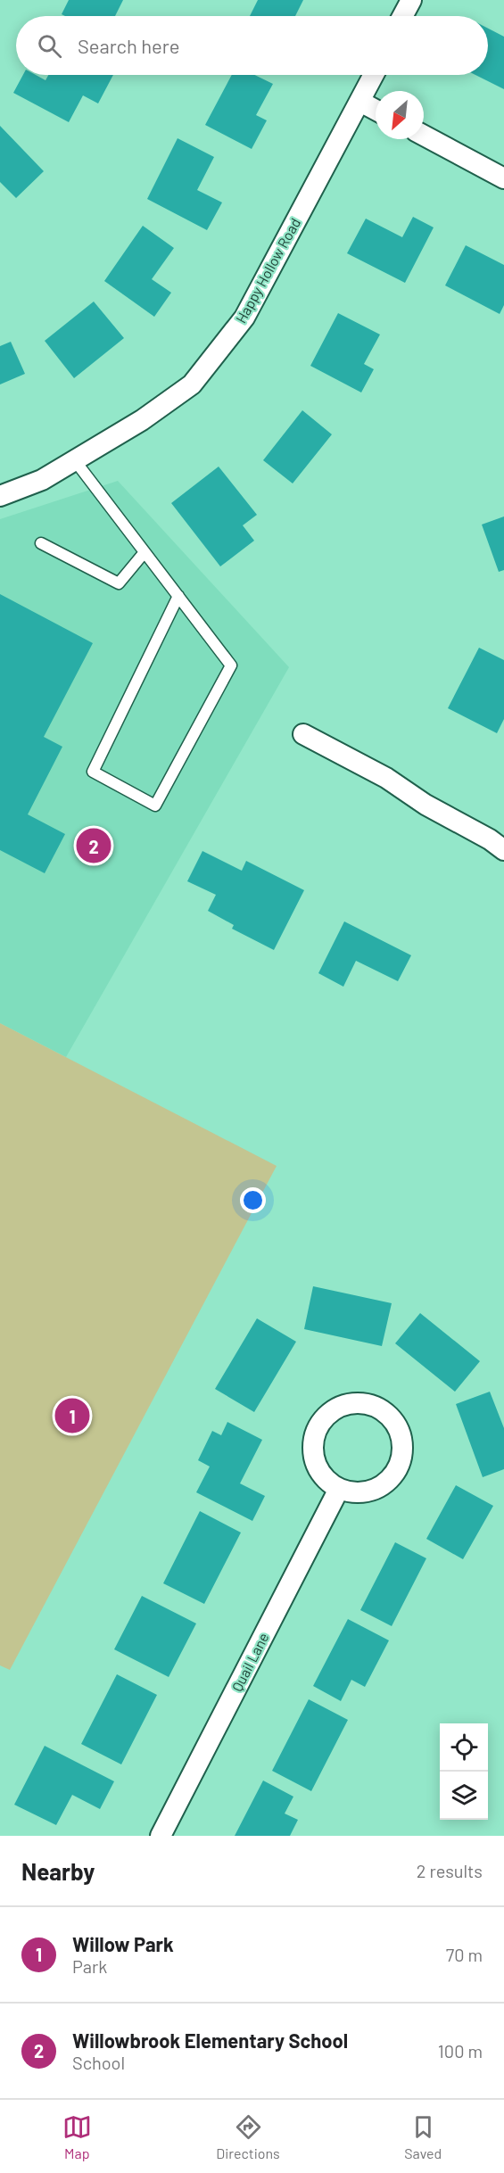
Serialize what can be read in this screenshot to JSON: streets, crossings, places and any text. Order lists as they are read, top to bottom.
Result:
{
  "streets": {
    "street": ["Happy Hollow Road", "Quail Lane"]
  },
  "north": "bottom left",
  "page": {
    "search": "Search here",
    "pins": ["2", "1"],
    "heading": ["Nearby", "2 results"],
    "list": [
      {
        "mark": "1",
        "name": "Willow Park",
        "note": "Park",
        "value": "70 m"
      },
      {
        "mark": "2",
        "name": "Willowbrook Elementary School",
        "note": "School",
        "value": "100 m"
      }
    ],
    "nav": ["Map", "Directions", "Saved"]
  }
}
